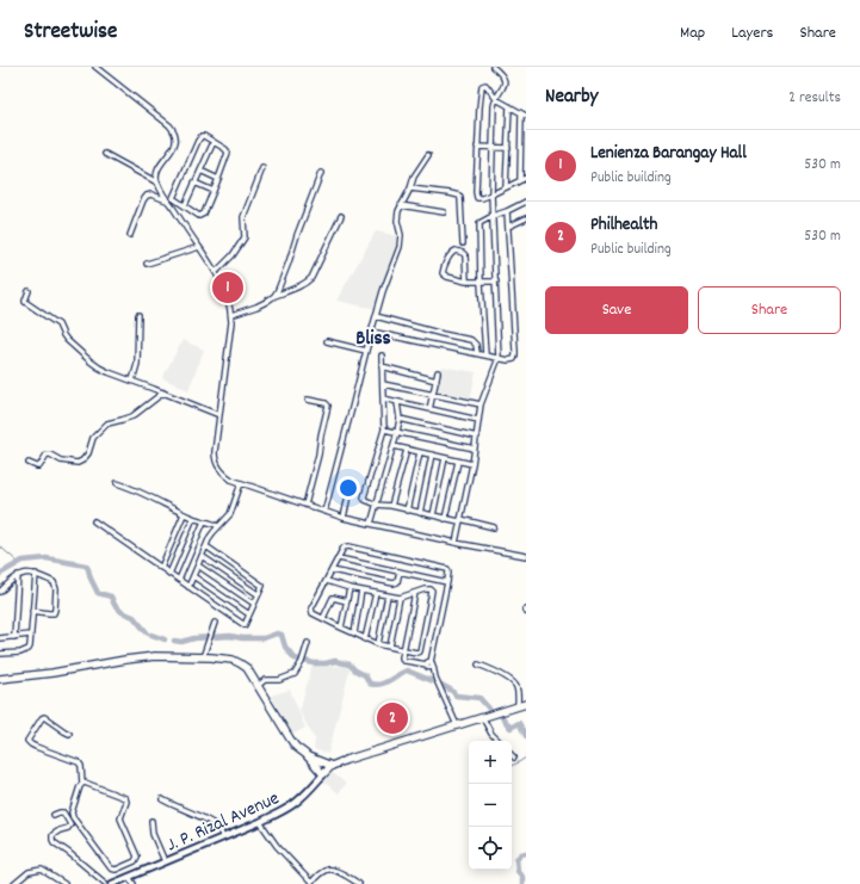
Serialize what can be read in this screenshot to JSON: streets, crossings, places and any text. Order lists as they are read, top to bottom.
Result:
{
  "streets": {
    "highway": ["J. P. Rizal Avenue"]
  },
  "districts": ["Bliss"],
  "page": {
    "header": "Streetwise",
    "nav": ["Map", "Layers", "Share"],
    "heading": ["Nearby", "2 results"],
    "list": [
      {
        "mark": "1",
        "name": "Lenienza Barangay Hall",
        "note": "Public building",
        "value": "530 m"
      },
      {
        "mark": "2",
        "name": "Philhealth",
        "note": "Public building",
        "value": "530 m"
      }
    ],
    "pins": ["1", "2"],
    "buttons": ["Save", "Share"],
    "map_buttons": ["+", "−"]
  }
}
